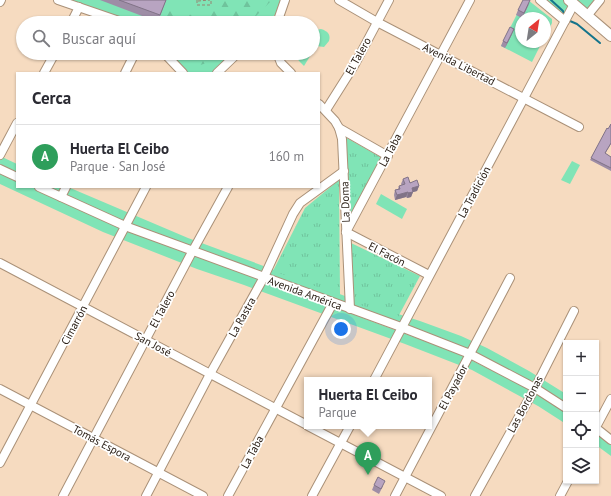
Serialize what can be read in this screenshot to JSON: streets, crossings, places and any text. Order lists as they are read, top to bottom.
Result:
{
  "streets": {
    "street": [
      "El Talero",
      "Avenida Libertad",
      "La Taba",
      "La Tradición",
      "La Doma",
      "El Facón",
      "Avenida América",
      "La Rastra",
      "Cimarrón",
      "San José",
      "El Payador",
      "Las Bordonas",
      "Tomás Espora"
    ]
  },
  "crossings": [
    ["El Talero", "Avenida Libertad"],
    ["El Talero", "Avenida América"],
    ["El Talero", "San José"],
    ["El Talero", "Tomás Espora"],
    ["Avenida Libertad", "La Taba"],
    ["Avenida Libertad", "La Tradición"],
    ["La Taba", "La Doma"],
    ["La Taba", "El Facón"],
    ["La Taba", "Avenida América"],
    ["La Taba", "San José"],
    ["La Tradición", "El Facón"],
    ["La Tradición", "Avenida América"],
    ["La Doma", "El Facón"],
    ["La Doma", "La Rastra"],
    ["Avenida América", "La Rastra"],
    ["Avenida América", "Cimarrón"],
    ["Avenida América", "El Payador"],
    ["Avenida América", "Las Bordonas"],
    ["La Rastra", "San José"],
    ["La Rastra", "Tomás Espora"],
    ["Cimarrón", "San José"],
    ["Cimarrón", "Tomás Espora"],
    ["San José", "El Payador"]
  ],
  "north": "top right",
  "page": {
    "search": "Buscar aquí",
    "heading": "Cerca",
    "list": [
      {
        "mark": "A",
        "name": "Huerta El Ceibo",
        "note": "Parque · San José",
        "value": "160 m"
      }
    ],
    "map_buttons": ["+", "−"],
    "popup": ["Huerta El Ceibo", "Parque"],
    "pins": "A"
  }
}
